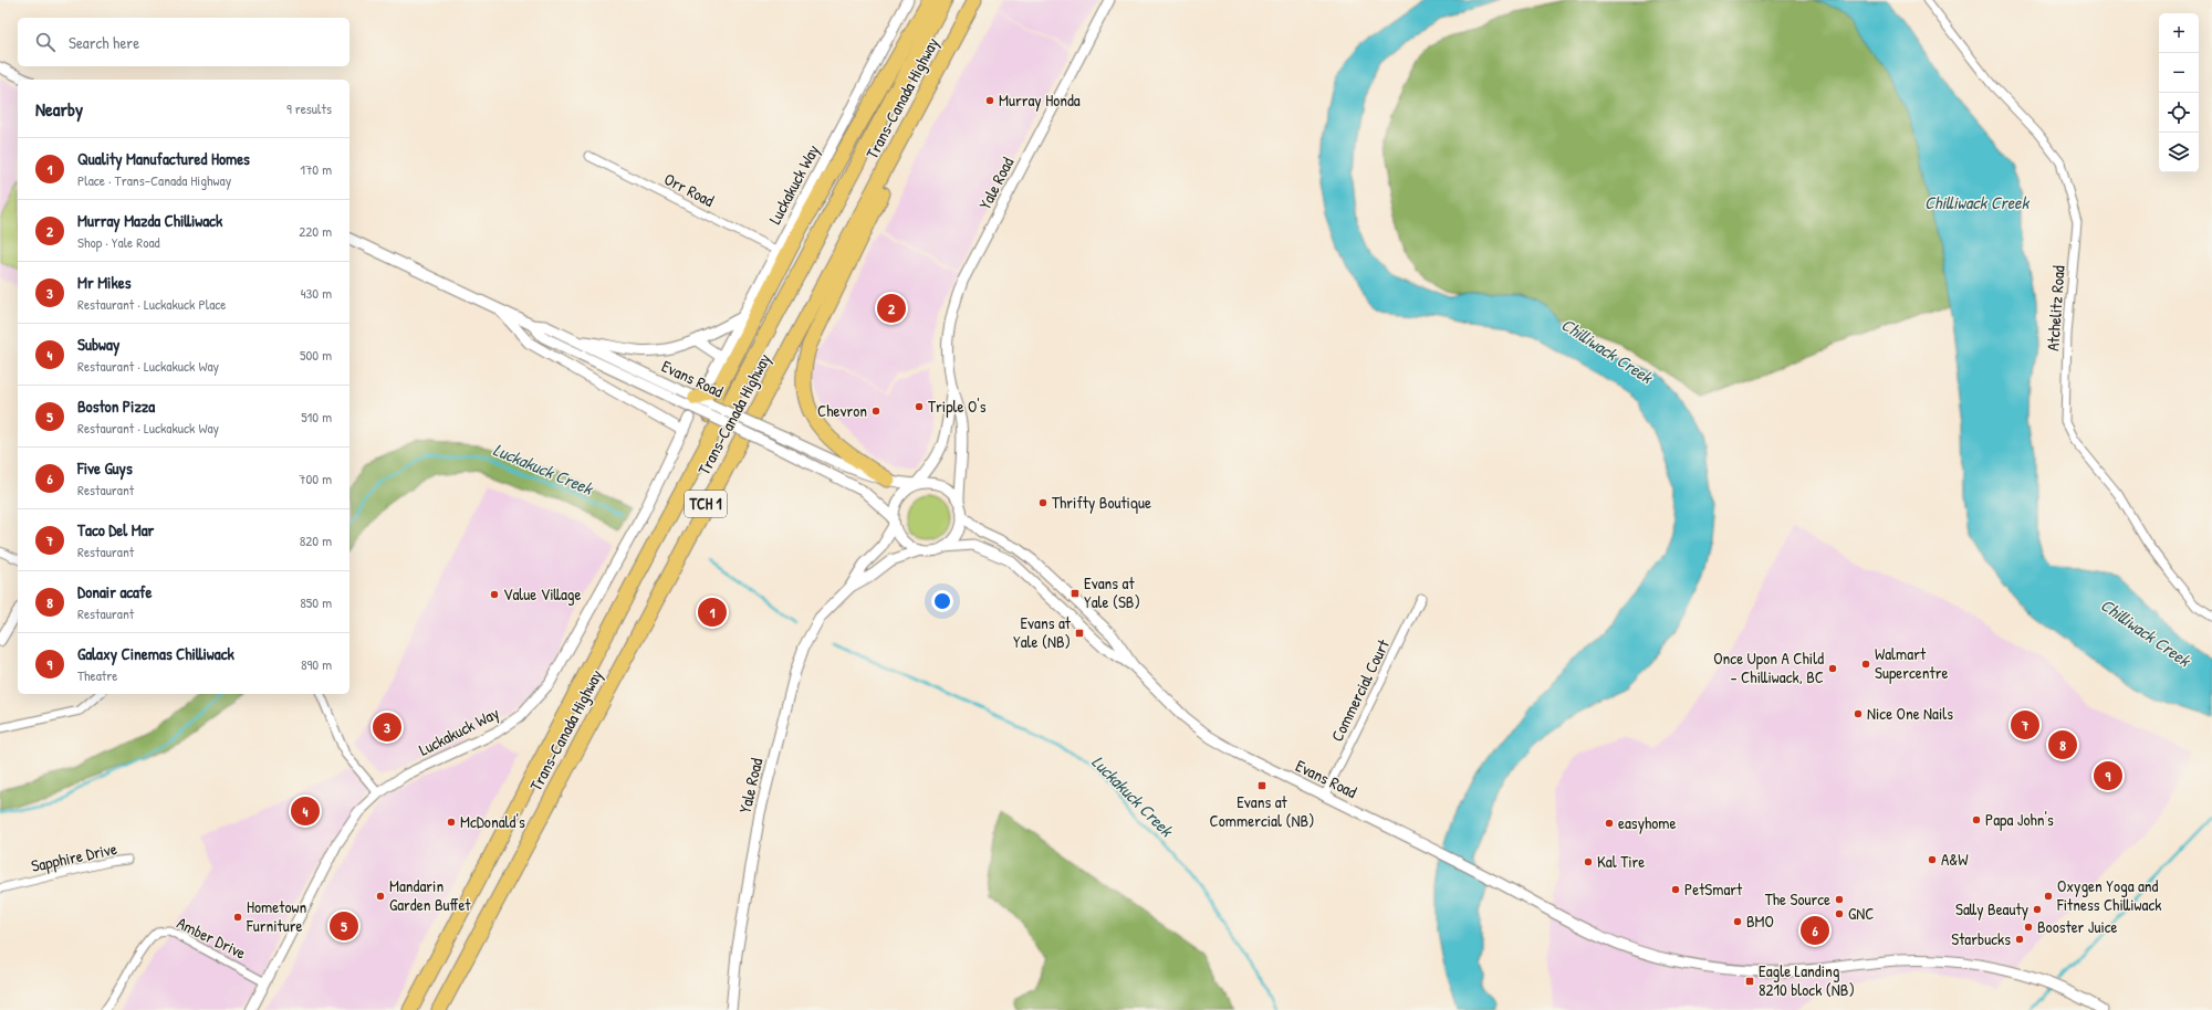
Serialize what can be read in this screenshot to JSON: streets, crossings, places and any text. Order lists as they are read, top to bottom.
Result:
{
  "streets": {
    "highway": ["Trans-Canada Highway", "TCH 1"],
    "street": [
      "Yale Road",
      "Luckakuck Way",
      "Orr Road",
      "Atchelitz Road",
      "Evans Road",
      "Commercial Court",
      "Sapphire Drive",
      "Amber Drive"
    ]
  },
  "crossings": [
    ["Yale Road", "Evans Road"],
    ["Luckakuck Way", "Orr Road"],
    ["Luckakuck Way", "Amber Drive"],
    ["Evans Road", "Commercial Court"]
  ],
  "water": ["Chilliwack Creek", "Luckakuck Creek"],
  "places": {
    "other": [
      "Murray Honda",
      "Triple O's",
      "Chevron",
      "Thrifty Boutique",
      "Value Village",
      "Walmart Supercentre",
      "Once Upon A Child - Chilliwack, BC",
      "Nice One Nails",
      "Papa John's",
      "McDonald's",
      "easyhome",
      "A&W",
      "Kal Tire",
      "PetSmart",
      "Mandarin Garden Buffet",
      "Oxygen Yoga and Fitness Chilliwack",
      "The Source",
      "Sally Beauty",
      "GNC",
      "Hometown Furniture",
      "BMO",
      "Booster Juice",
      "Starbucks"
    ],
    "transit": [
      "Evans at Yale (SB)",
      "Evans at Yale (NB)",
      "Evans at Commercial (NB)",
      "Eagle Landing 8210 block (NB)"
    ]
  },
  "page": {
    "map_buttons": ["+", "−"],
    "search": "Search here",
    "heading": ["Nearby", "9 results"],
    "list": [
      {
        "mark": "1",
        "name": "Quality Manufactured Homes",
        "note": "Place · Trans-Canada Highway",
        "value": "170 m"
      },
      {
        "mark": "2",
        "name": "Murray Mazda Chilliwack",
        "note": "Shop · Yale Road",
        "value": "220 m"
      },
      {
        "mark": "3",
        "name": "Mr Mikes",
        "note": "Restaurant · Luckakuck Place",
        "value": "430 m"
      },
      {
        "mark": "4",
        "name": "Subway",
        "note": "Restaurant · Luckakuck Way",
        "value": "500 m"
      },
      {
        "mark": "5",
        "name": "Boston Pizza",
        "note": "Restaurant · Luckakuck Way",
        "value": "510 m"
      },
      {
        "mark": "6",
        "name": "Five Guys",
        "note": "Restaurant",
        "value": "700 m"
      },
      {
        "mark": "7",
        "name": "Taco Del Mar",
        "note": "Restaurant",
        "value": "820 m"
      },
      {
        "mark": "8",
        "name": "Donair acafe",
        "note": "Restaurant",
        "value": "850 m"
      },
      {
        "mark": "9",
        "name": "Galaxy Cinemas Chilliwack",
        "note": "Theatre",
        "value": "890 m"
      }
    ],
    "pins": [
      "2",
      "1",
      "7",
      "3",
      "8",
      "9",
      "4",
      "5",
      "6"
    ]
  }
}
